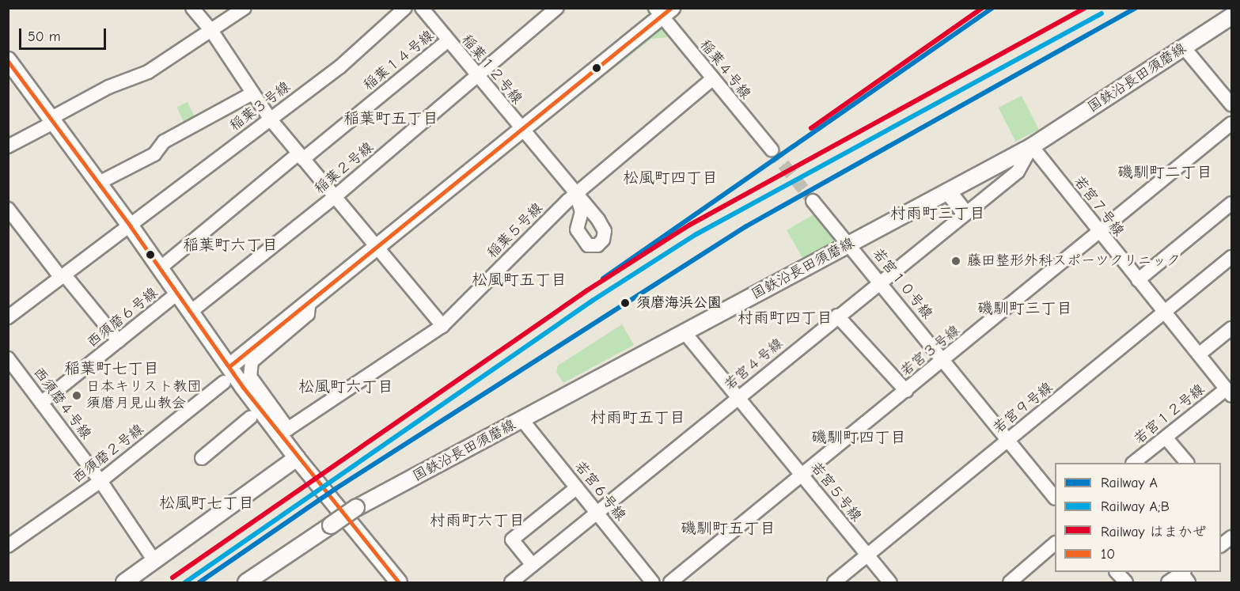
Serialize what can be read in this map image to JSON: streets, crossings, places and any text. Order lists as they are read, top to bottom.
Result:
{
  "streets": {
    "street": [
      "稲葉１４号線",
      "稲葉１２号線",
      "稲葉４号線",
      "国鉄沿長田須磨線",
      "稲葉３号線",
      "稲葉２号線",
      "若宮７号線",
      "稲葉５号線",
      "若宮１０号線",
      "西須磨６号線",
      "若宮３号線",
      "若宮４号線",
      "西須磨４号線",
      "若宮９号線",
      "若宮１２号線",
      "西須磨２号線",
      "若宮６号線",
      "若宮５号線"
    ]
  },
  "crossings": [
    ["稲葉１４号線", "稲葉１２号線"],
    ["稲葉１２号線", "稲葉２号線"],
    ["稲葉１２号線", "稲葉５号線"],
    ["稲葉４号線", "稲葉５号線"],
    ["国鉄沿長田須磨線", "若宮７号線"],
    ["国鉄沿長田須磨線", "若宮１０号線"],
    ["国鉄沿長田須磨線", "若宮４号線"],
    ["国鉄沿長田須磨線", "若宮６号線"],
    ["国鉄沿長田須磨線", "若宮５号線"],
    ["若宮７号線", "若宮３号線"],
    ["若宮７号線", "若宮４号線"],
    ["若宮７号線", "若宮９号線"],
    ["若宮７号線", "若宮１２号線"],
    ["若宮１０号線", "若宮３号線"],
    ["若宮１０号線", "若宮４号線"],
    ["若宮１０号線", "若宮９号線"],
    ["西須磨６号線", "西須磨４号線"],
    ["若宮３号線", "若宮５号線"],
    ["若宮４号線", "若宮６号線"],
    ["若宮４号線", "若宮５号線"],
    ["西須磨４号線", "西須磨２号線"],
    ["若宮９号線", "若宮５号線"]
  ],
  "districts": [
    "稲葉町五丁目",
    "磯馴町二丁目",
    "松風町四丁目",
    "村雨町三丁目",
    "稲葉町六丁目",
    "松風町五丁目",
    "磯馴町三丁目",
    "村雨町四丁目",
    "稲葉町七丁目",
    "松風町六丁目",
    "村雨町五丁目",
    "磯馴町四丁目",
    "松風町七丁目",
    "村雨町六丁目",
    "磯馴町五丁目"
  ],
  "places": ["藤田整形外科スポーツクリニック", "須磨海浜公園", "日本キリスト教団 須磨月見山教会"],
  "lines": [
    "rail line A",
    "rail line はまかぜ",
    "transit line 10",
    "rail line A;B"
  ],
  "legend": [
    "Railway A",
    "Railway A;B",
    "Railway はまかぜ",
    "10"
  ],
  "scale_bar": "50 m"
}
